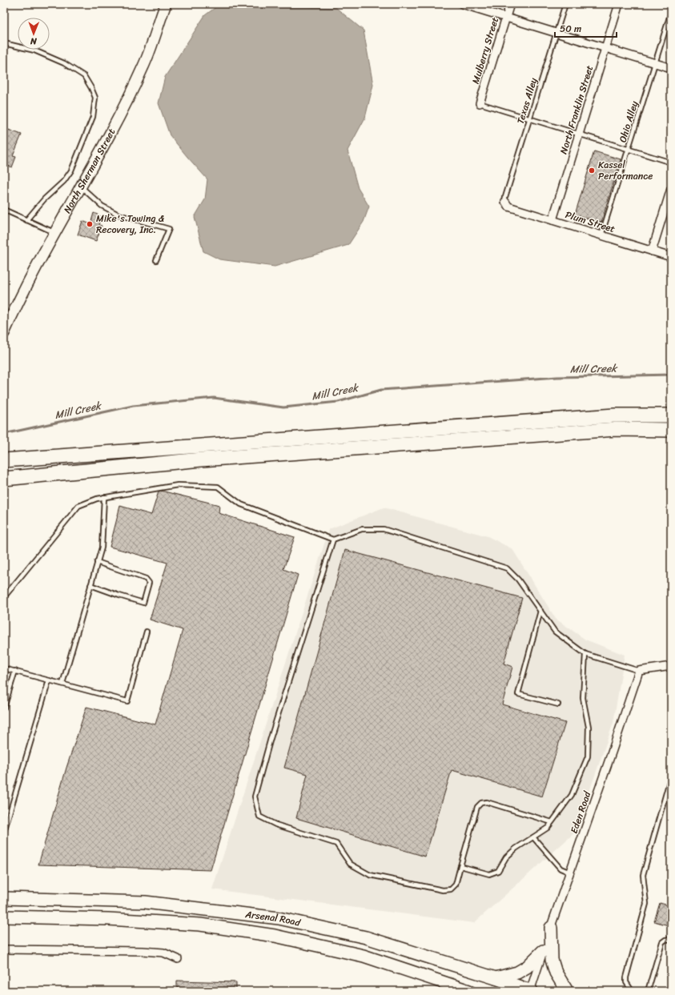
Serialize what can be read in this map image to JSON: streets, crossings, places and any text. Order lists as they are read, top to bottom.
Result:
{
  "streets": {
    "highway": ["Arsenal Road"],
    "main road": ["North Sherman Street"],
    "street": [
      "Mulberry Street",
      "North Franklin Street",
      "Plum Street",
      "Eden Road"
    ],
    "lane": ["Texas Alley", "Ohio Alley"]
  },
  "crossings": [
    ["Texas Alley", "Plum Street"],
    ["North Franklin Street", "Plum Street"],
    ["Ohio Alley", "Plum Street"],
    ["Eden Road", "Arsenal Road"]
  ],
  "water": ["Mill Creek"],
  "places": ["Kassel Performance", "Mike's Towing & Recovery, Inc."],
  "scale_bar": "50 m",
  "north": "bottom"
}
